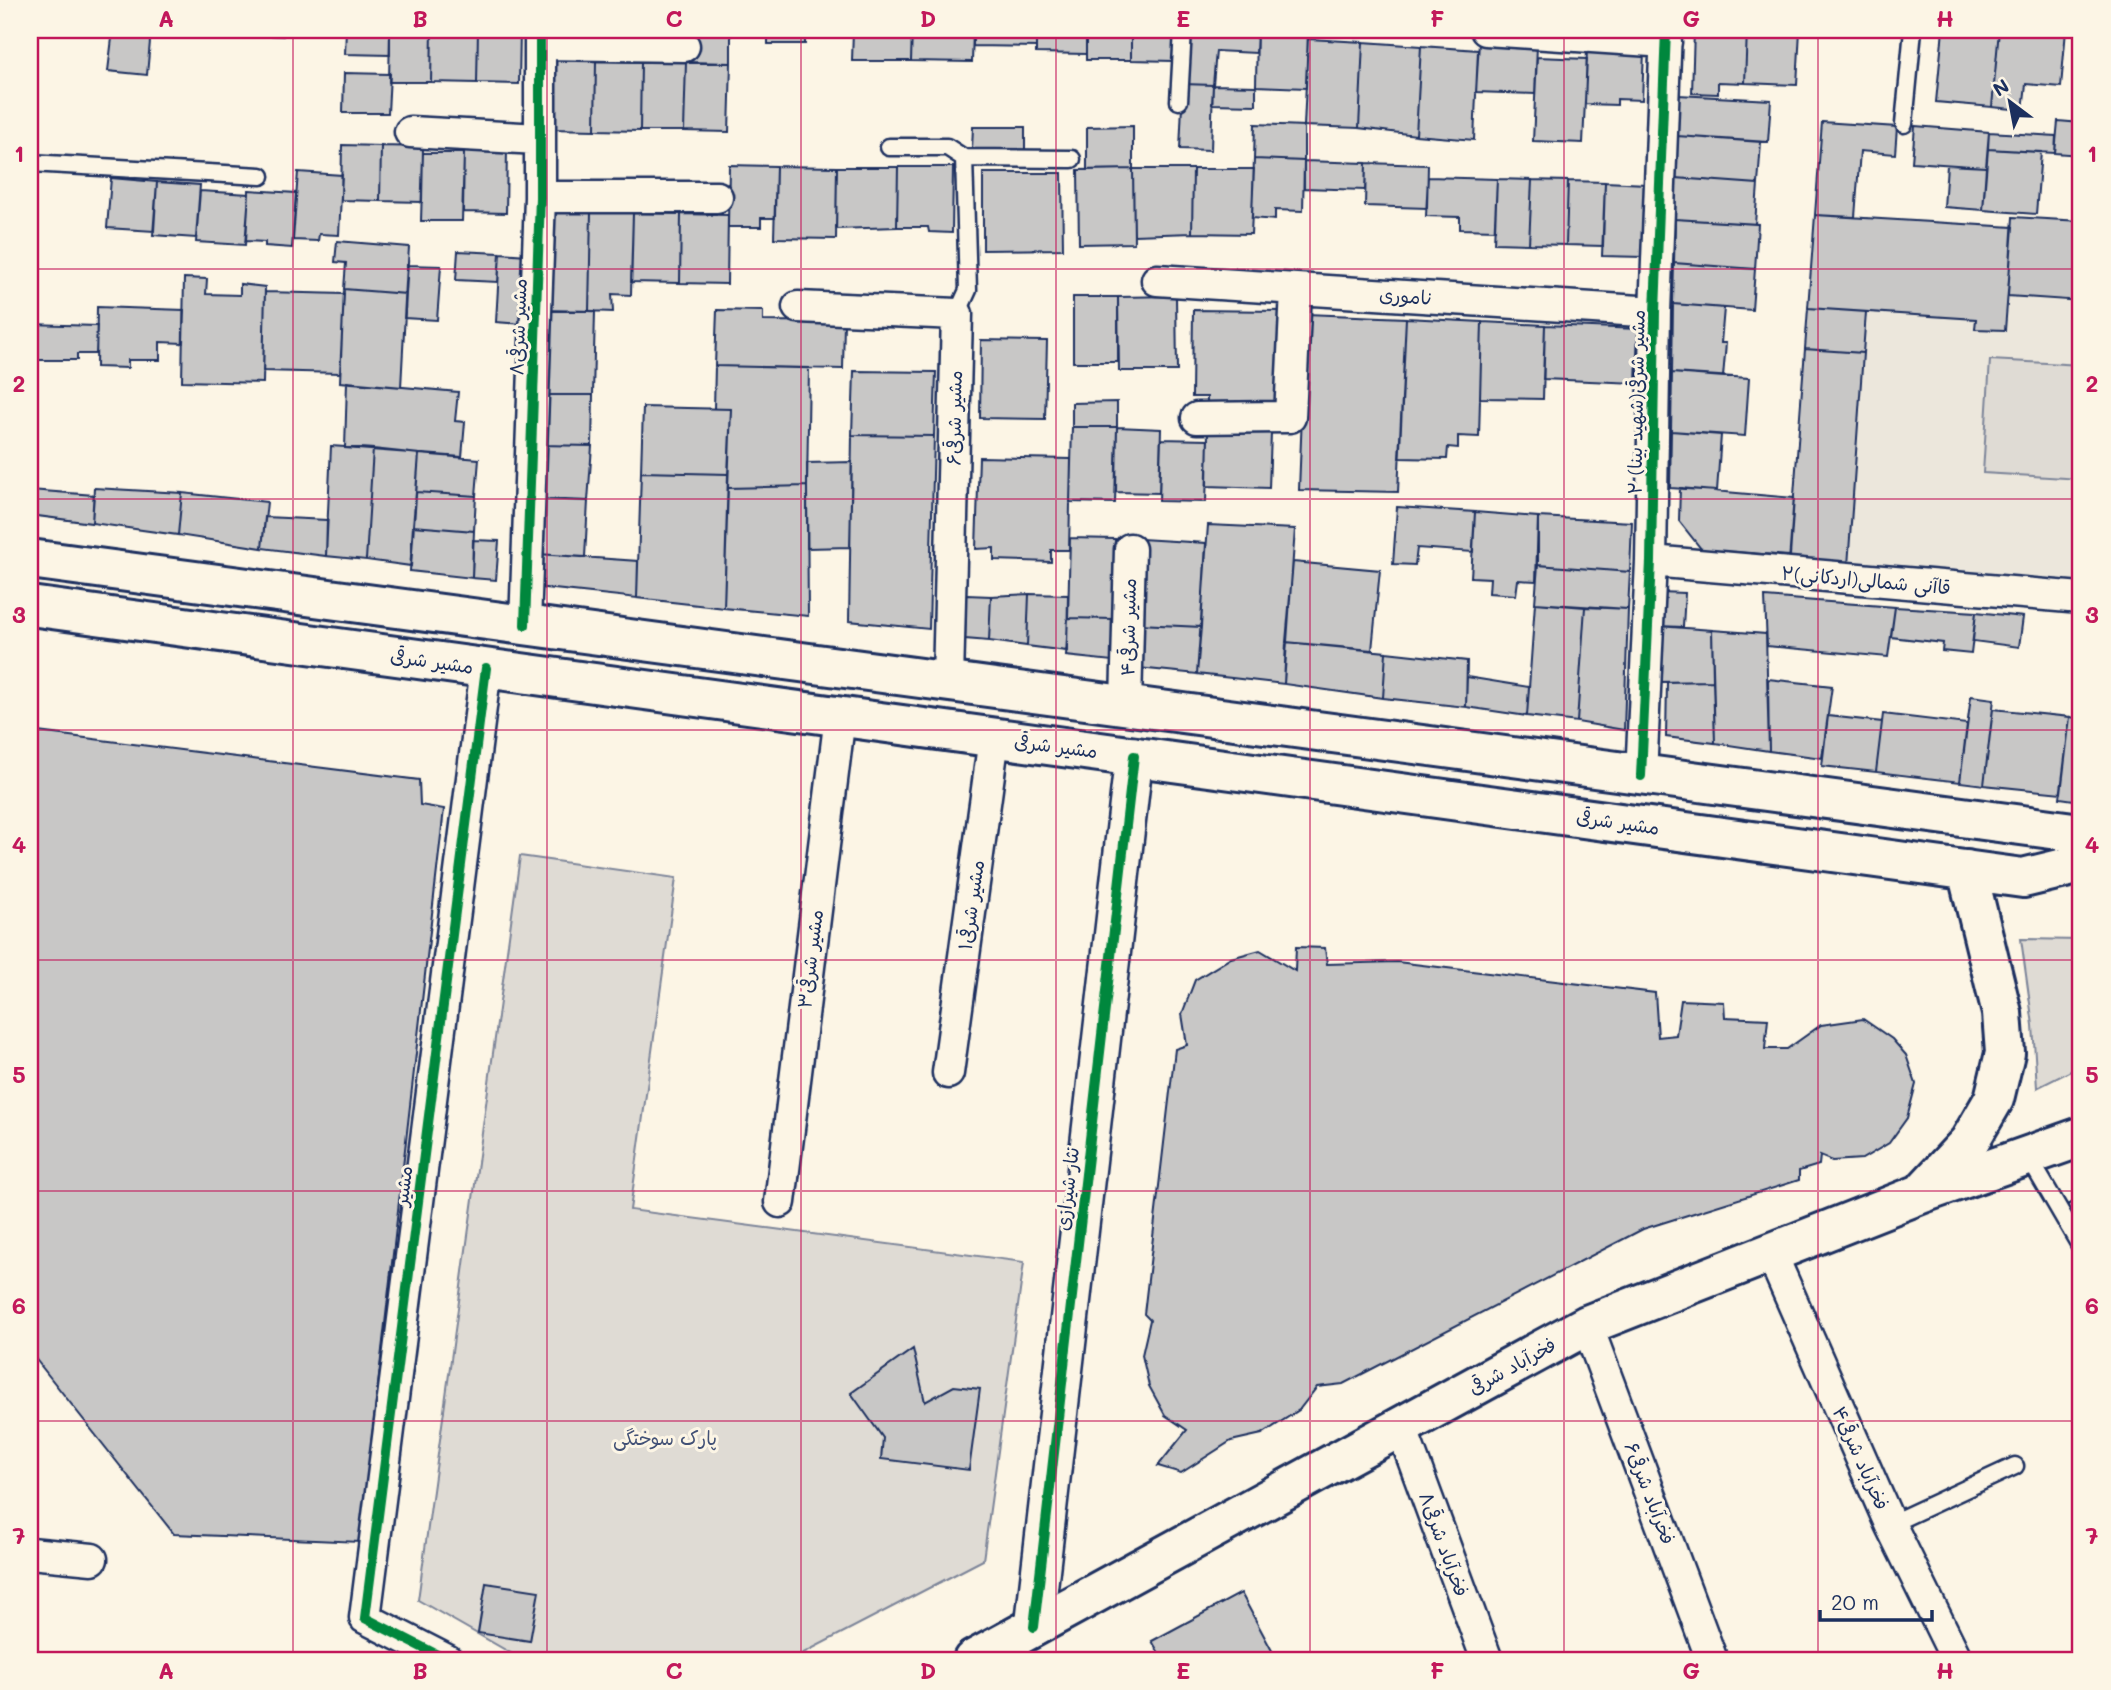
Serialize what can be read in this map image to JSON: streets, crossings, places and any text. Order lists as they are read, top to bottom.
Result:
{
  "streets": {
    "main road": ["مشیر شرقی", "فخرآباد شرقی"],
    "street": [
      "ناموری",
      "مشیر شرقی۸",
      "۲ مشیر شرقی(شهید بینا)",
      "۶مشیر شرقی",
      "۲قاآنی شمالی(اردکانی)",
      "۴مشیر شرقی",
      "۱مشیر شرقی",
      "۳مشیر شرقی",
      "مشیر",
      "نثار شیرازی",
      "فخرآباد شرقی۴",
      "فخرآباد شرقی۶",
      "فخرآباد شرقی۸"
    ]
  },
  "crossings": [
    ["ناموری", "۲ مشیر شرقی(شهید بینا)"],
    ["۲ مشیر شرقی(شهید بینا)", "۲قاآنی شمالی(اردکانی)"],
    ["مشیر شرقی", "۱مشیر شرقی"],
    ["مشیر شرقی", "۳مشیر شرقی"],
    ["مشیر شرقی", "مشیر"],
    ["مشیر شرقی", "نثار شیرازی"],
    ["نثار شیرازی", "فخرآباد شرقی"],
    ["فخرآباد شرقی", "فخرآباد شرقی۴"],
    ["فخرآباد شرقی", "فخرآباد شرقی۶"],
    ["فخرآباد شرقی", "فخرآباد شرقی۸"]
  ],
  "parks": ["پارک سوختگی"],
  "scale_bar": "20 m",
  "north": "top left",
  "grid": {
    "columns": [
      "A",
      "B",
      "C",
      "D",
      "E",
      "F",
      "G",
      "H"
    ],
    "rows": [
      "1",
      "2",
      "3",
      "4",
      "5",
      "6",
      "7"
    ]
  }
}
